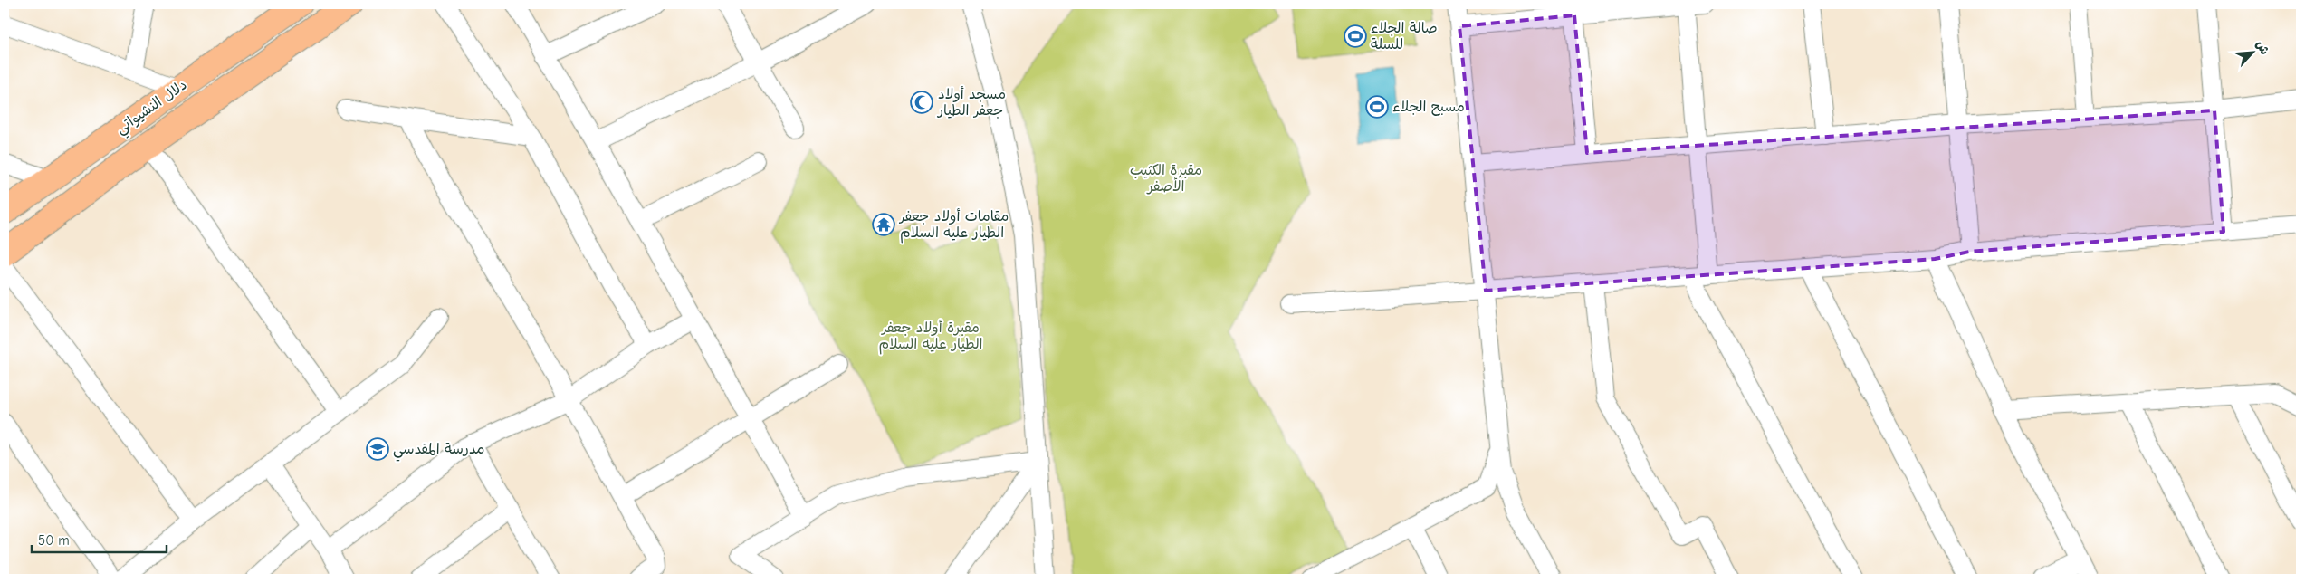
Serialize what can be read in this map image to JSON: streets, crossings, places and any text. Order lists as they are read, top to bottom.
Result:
{
  "streets": {
    "main road": ["دلال النشيواتي"]
  },
  "parks": ["مقبرة الكثيب الأصفر", "مقبرة أولاد جعفر الطيار عليه السلام"],
  "places": {
    "sports": ["صالة الجلاء للسلة", "مسبح الجلاء"],
    "mosque": ["مسجد أولاد جعفر الطيار"],
    "temple": ["مقامات أولاد جعفر الطيار عليه السلام"],
    "school or university": ["مدرسة المقدسي"]
  },
  "scale_bar": "50 m",
  "north": "top right"
}
